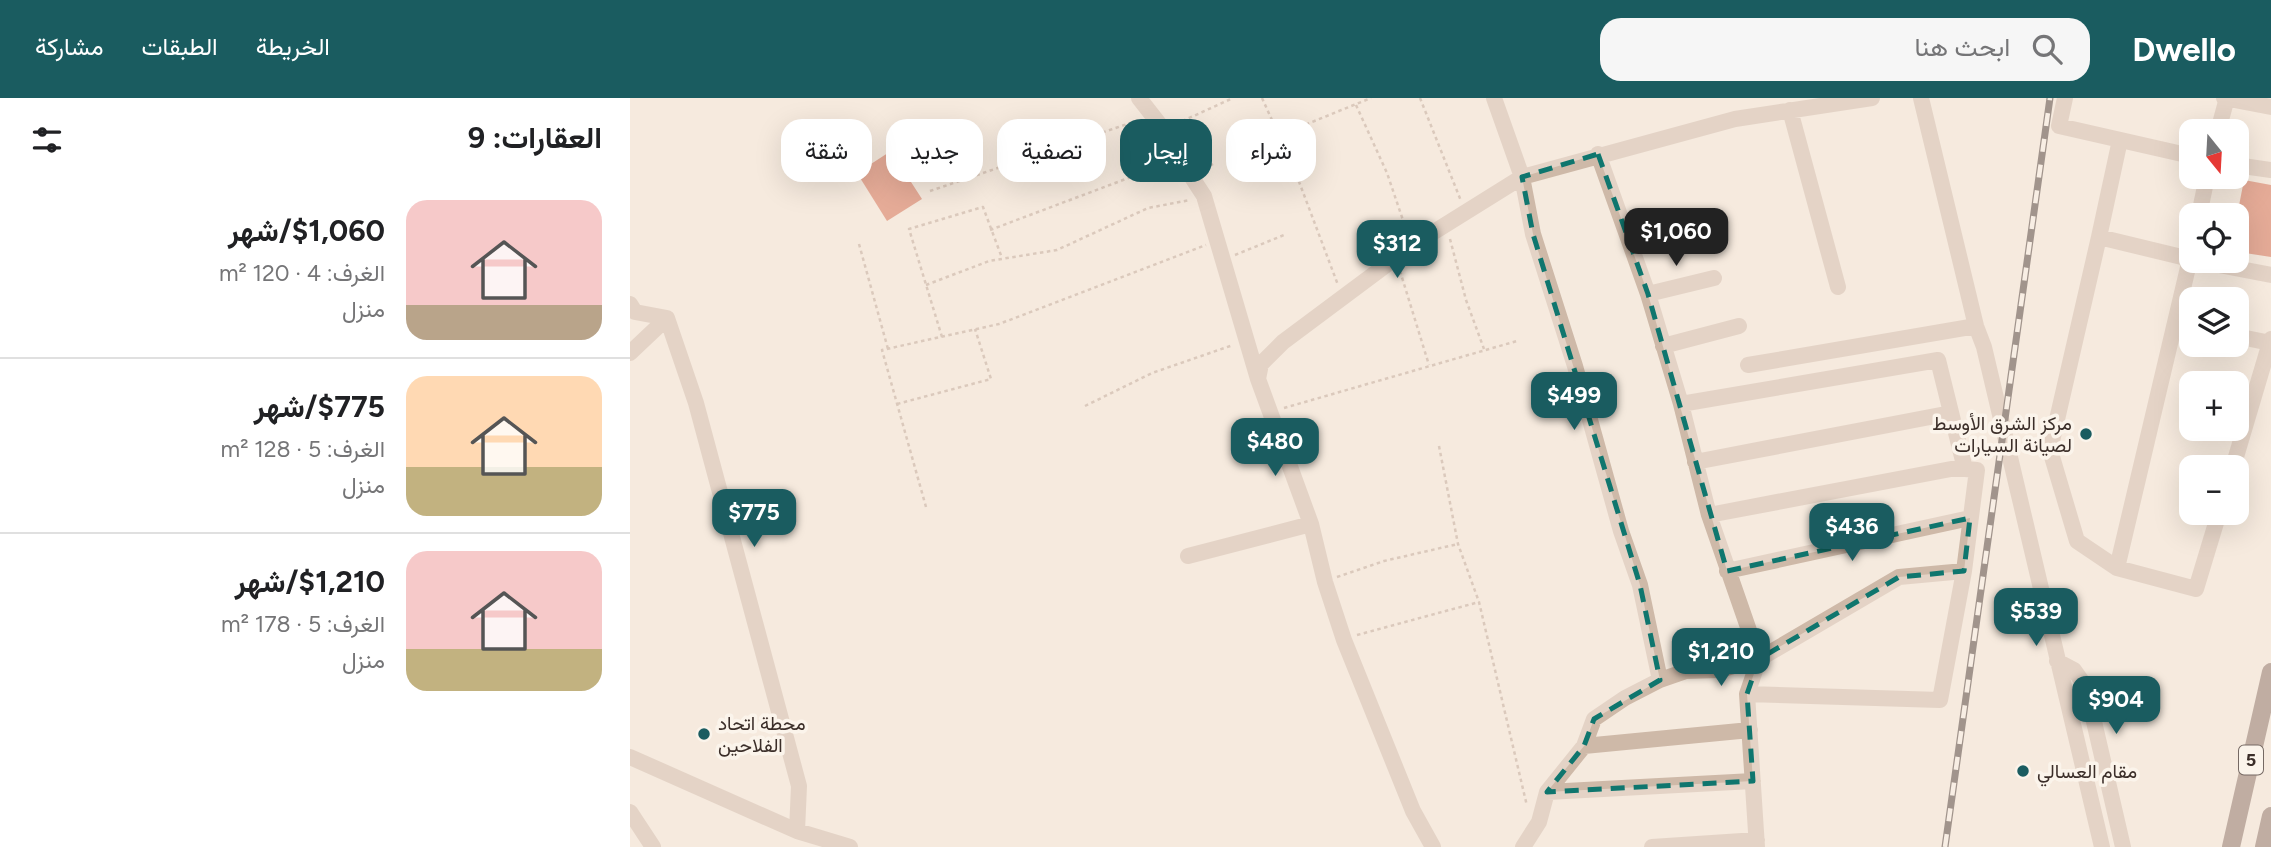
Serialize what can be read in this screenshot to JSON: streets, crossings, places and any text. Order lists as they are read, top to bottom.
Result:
{
  "streets": {
    "main road": ["5"]
  },
  "places": ["مركز الشرق الأوسط لصيانة السيارات", "محطة اتحاد الفلاحين", "مقام العسالي"],
  "north": "bottom",
  "page": {
    "header": "Dwello",
    "search": "ابحث هنا",
    "nav": ["الخريطة", "الطبقات", "مشاركة"],
    "heading": "العقارات: 9",
    "map_buttons": ["+", "−"],
    "chip": [
      "شراء",
      "إيجار",
      "تصفية",
      "جديد",
      "شقة"
    ],
    "list": [
      {
        "name": "$1,060/شهر",
        "note": "الغرف: 4 · 120 m² · منزل"
      },
      {
        "name": "$775/شهر",
        "note": "الغرف: 5 · 128 m² · منزل"
      },
      {
        "name": "$1,210/شهر",
        "note": "الغرف: 5 · 178 m² · منزل"
      }
    ],
    "price": [
      "$1,060",
      "$312",
      "$499",
      "$480",
      "$775",
      "$436",
      "$539",
      "$1,210",
      "$904"
    ]
  }
}
